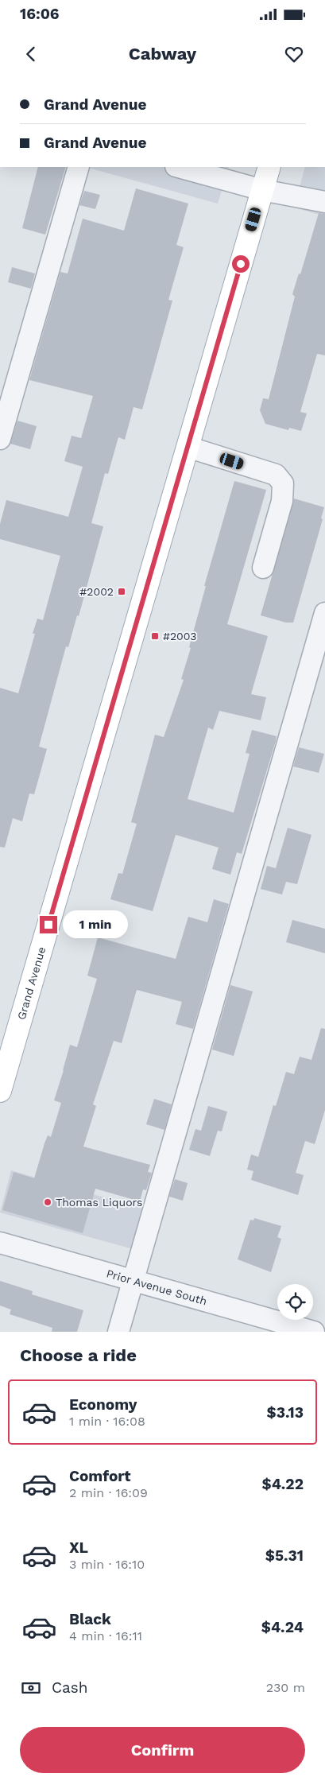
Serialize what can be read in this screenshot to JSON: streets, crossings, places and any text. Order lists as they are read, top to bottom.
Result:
{
  "streets": {
    "main road": ["Grand Avenue"],
    "street": ["Prior Avenue South"]
  },
  "places": {
    "transit": ["#2002", "#2003"],
    "other": ["Thomas Liquors"]
  },
  "page": {
    "status": "16:06",
    "header": "Cabway",
    "banner": ["Grand Avenue", "Grand Avenue"],
    "bubble": "1 min",
    "heading": "Choose a ride",
    "list": [
      {
        "name": "Economy",
        "note": "1 min · 16:08",
        "value": "$3.13"
      },
      {
        "name": "Comfort",
        "note": "2 min · 16:09",
        "value": "$4.22"
      },
      {
        "name": "XL",
        "note": "3 min · 16:10",
        "value": "$5.31"
      },
      {
        "name": "Black",
        "note": "4 min · 16:11",
        "value": "$4.24"
      }
    ],
    "pay": ["Cash", "230 m"],
    "buttons": "Confirm"
  }
}
